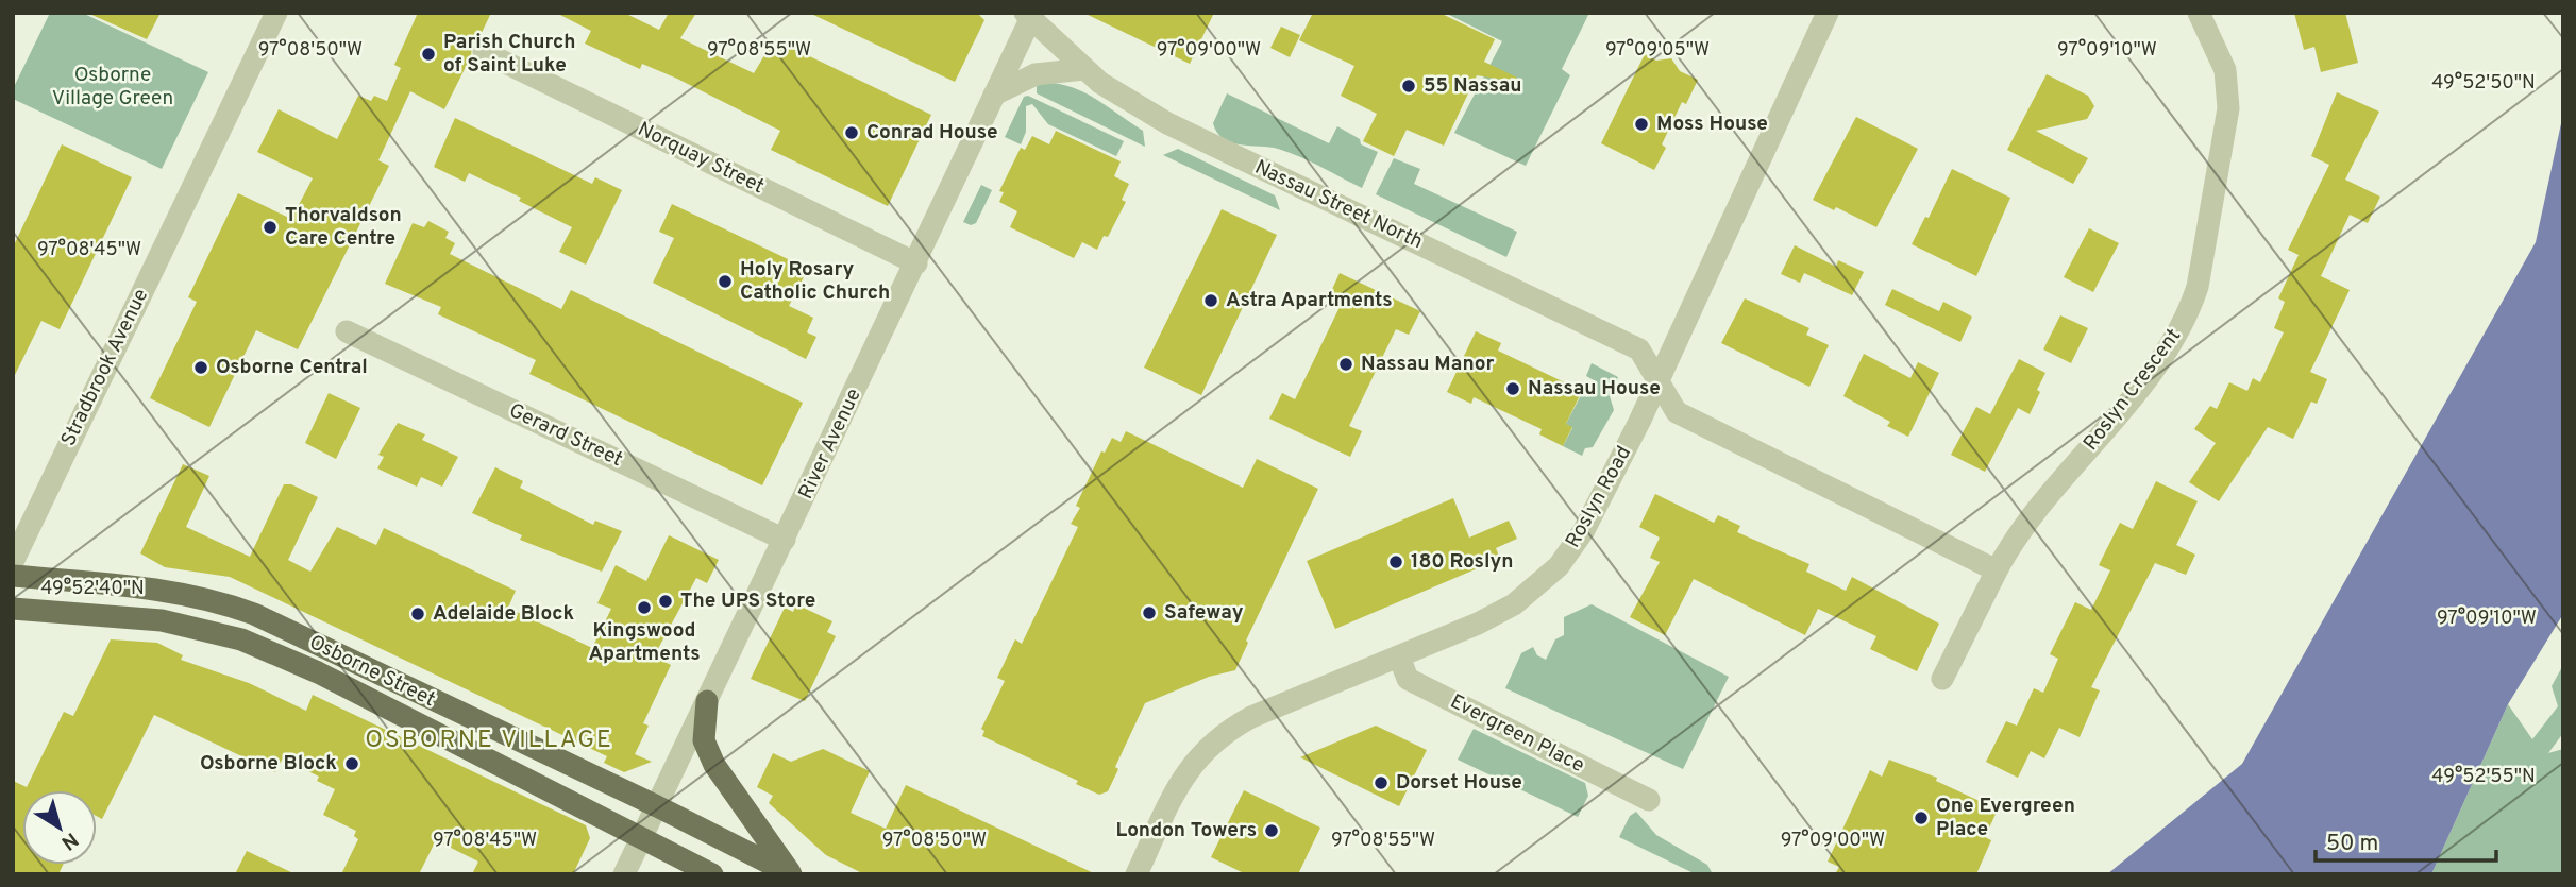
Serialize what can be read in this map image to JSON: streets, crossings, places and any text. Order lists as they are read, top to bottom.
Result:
{
  "streets": {
    "main road": ["Osborne Street"],
    "street": [
      "Norquay Street",
      "Nassau Street North",
      "Stradbrook Avenue",
      "Roslyn Crescent",
      "Gerard Street",
      "River Avenue",
      "Roslyn Road",
      "Evergreen Place"
    ]
  },
  "crossings": [
    ["Norquay Street", "River Avenue"],
    ["Nassau Street North", "River Avenue"],
    ["Nassau Street North", "Roslyn Road"],
    ["Gerard Street", "River Avenue"],
    ["River Avenue", "Osborne Street"],
    ["Roslyn Road", "Evergreen Place"]
  ],
  "districts": ["OSBORNE VILLAGE"],
  "parks": ["Osborne Village Green"],
  "places": [
    "Parish Church of Saint Luke",
    "55 Nassau",
    "Moss House",
    "Conrad House",
    "Thorvaldson Care Centre",
    "Holy Rosary Catholic Church",
    "Astra Apartments",
    "Nassau Manor",
    "Osborne Central",
    "Nassau House",
    "180 Roslyn",
    "The UPS Store",
    "Kingswood Apartments",
    "Safeway",
    "Adelaide Block",
    "Osborne Block",
    "Dorset House",
    "One Evergreen Place",
    "London Towers"
  ],
  "scale_bar": "50 m",
  "north": "bottom right",
  "coordinates": [
    "97°08'50\"W",
    "97°08'55\"W",
    "97°09'00\"W",
    "97°09'05\"W",
    "97°09'10\"W",
    "49°52'50\"N",
    "97°08'45\"W",
    "49°52'40\"N",
    "49°52'55\"N"
  ]
}
